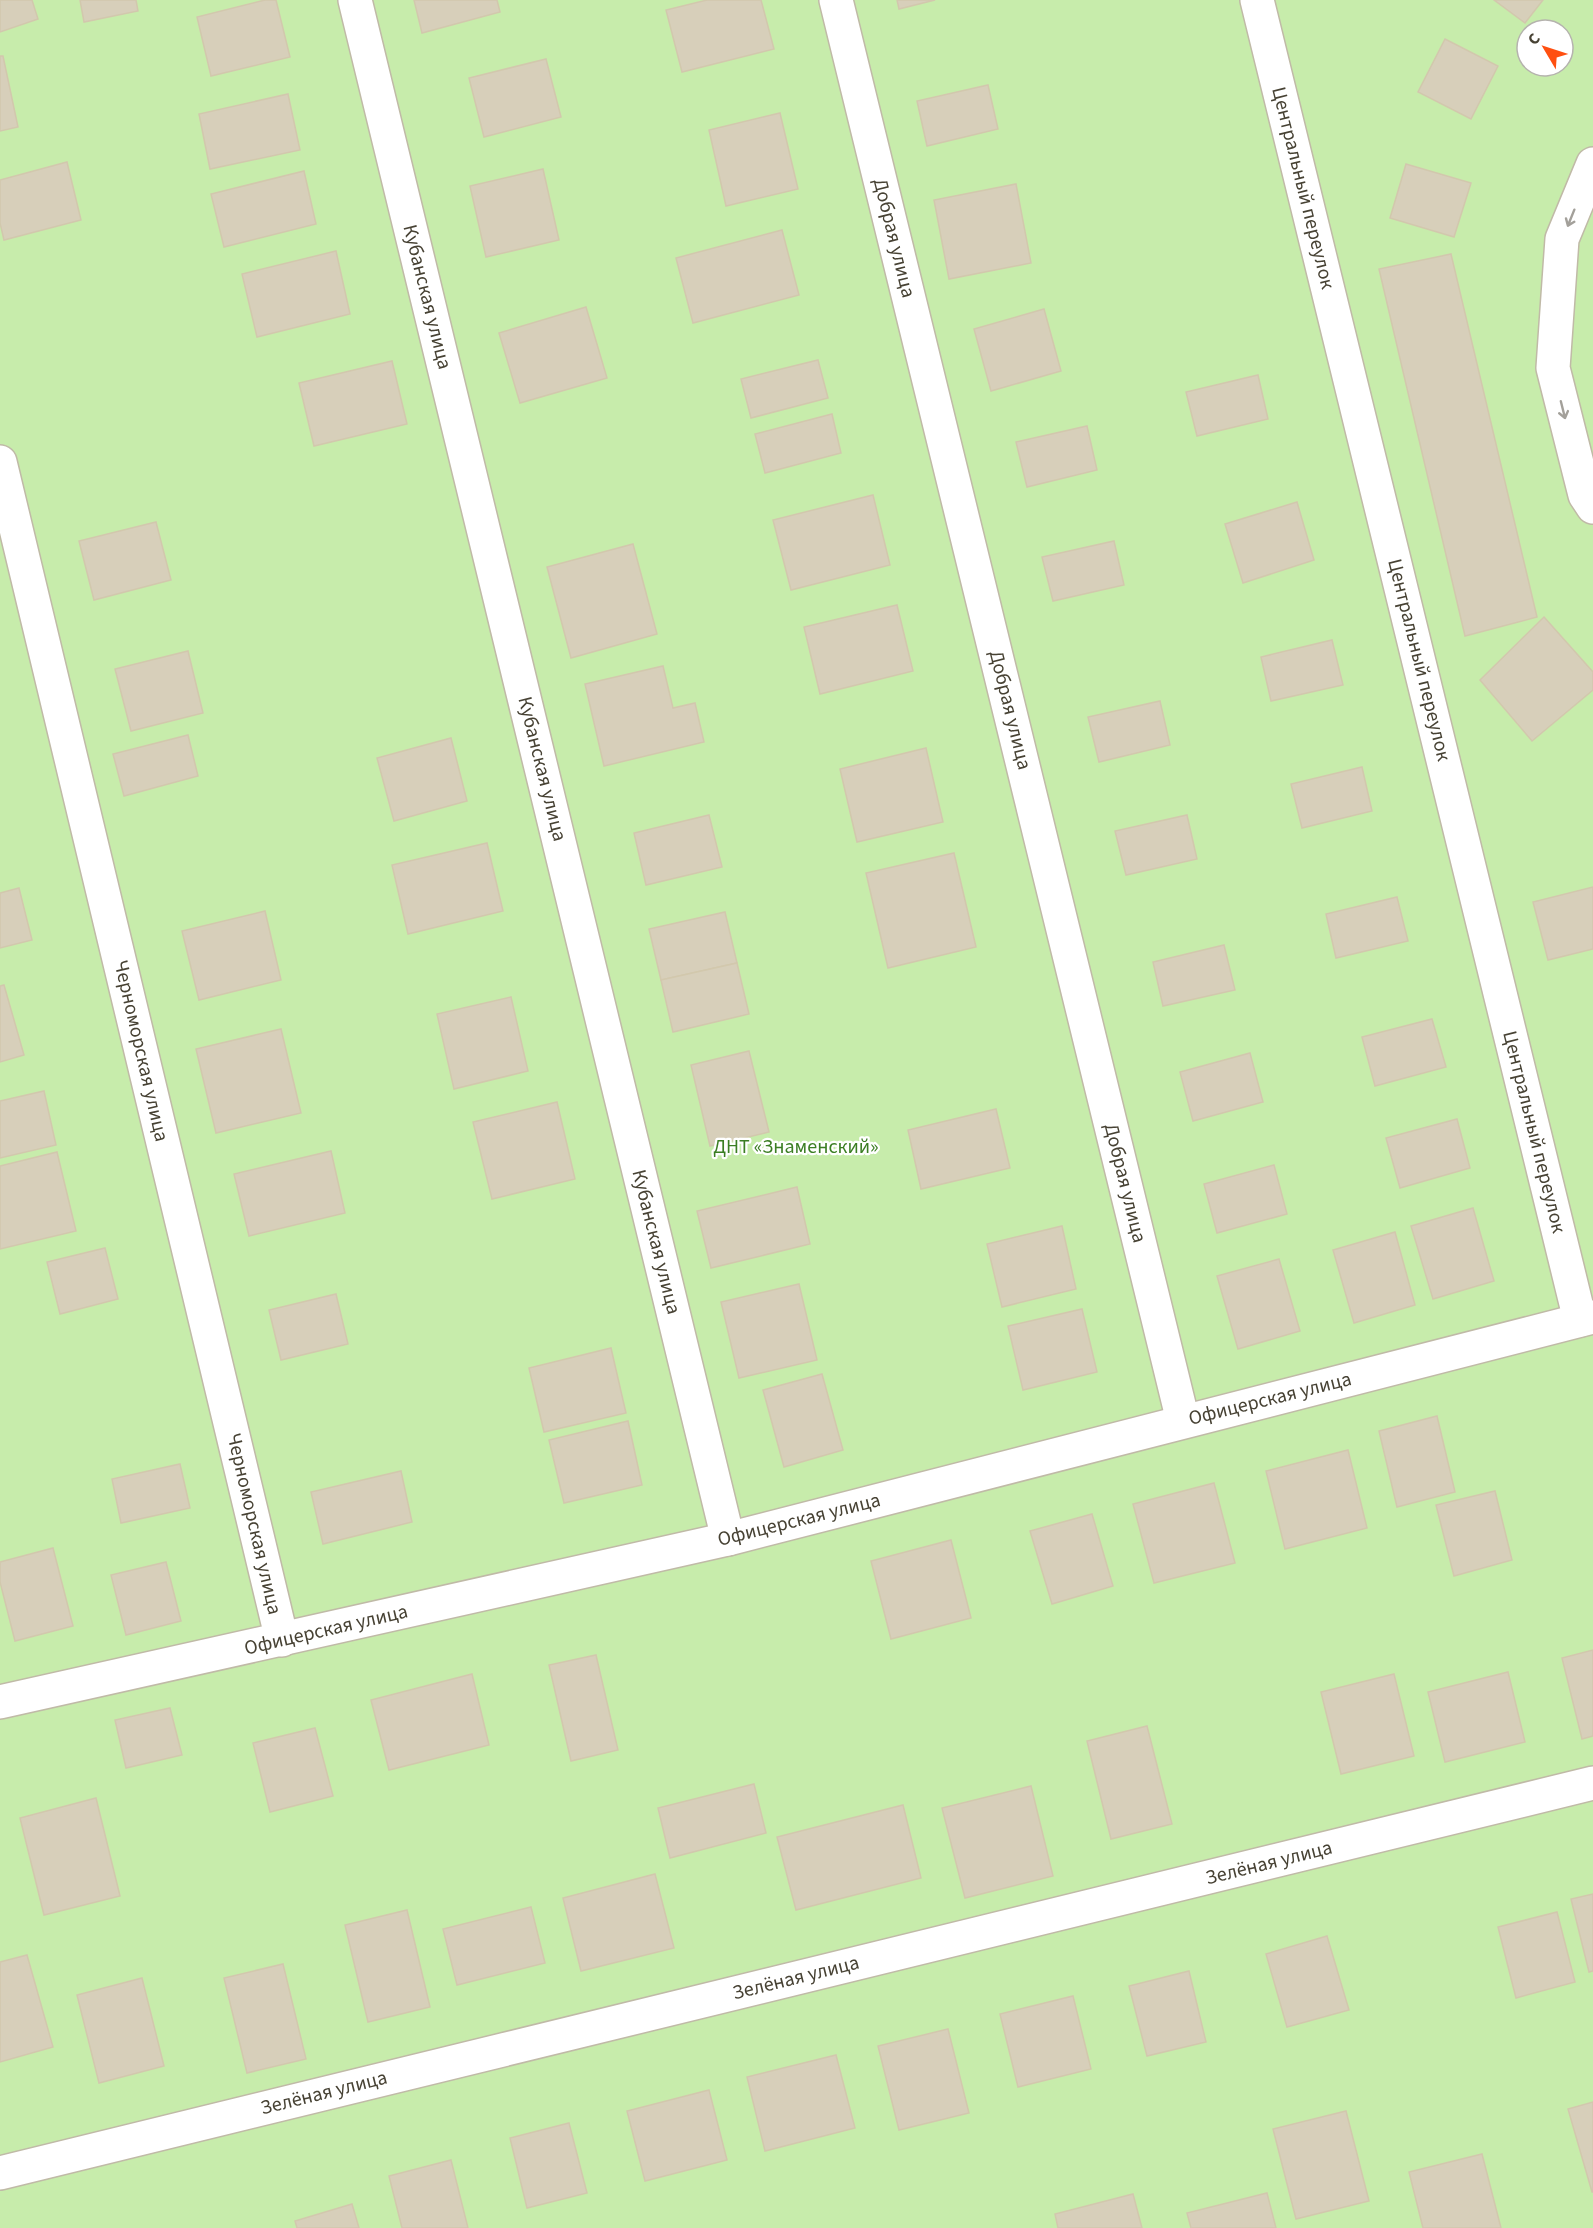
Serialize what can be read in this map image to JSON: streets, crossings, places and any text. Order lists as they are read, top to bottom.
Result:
{
  "streets": {
    "street": [
      "Центральный переулок",
      "Добрая улица",
      "Кубанская улица",
      "Черноморская улица",
      "Офицерская улица",
      "Зелёная улица"
    ]
  },
  "crossings": [
    ["Центральный переулок", "Офицерская улица"],
    ["Добрая улица", "Офицерская улица"],
    ["Кубанская улица", "Офицерская улица"],
    ["Черноморская улица", "Офицерская улица"]
  ],
  "parks": ["ДНТ «Знаменский»"],
  "north": "top left"
}
